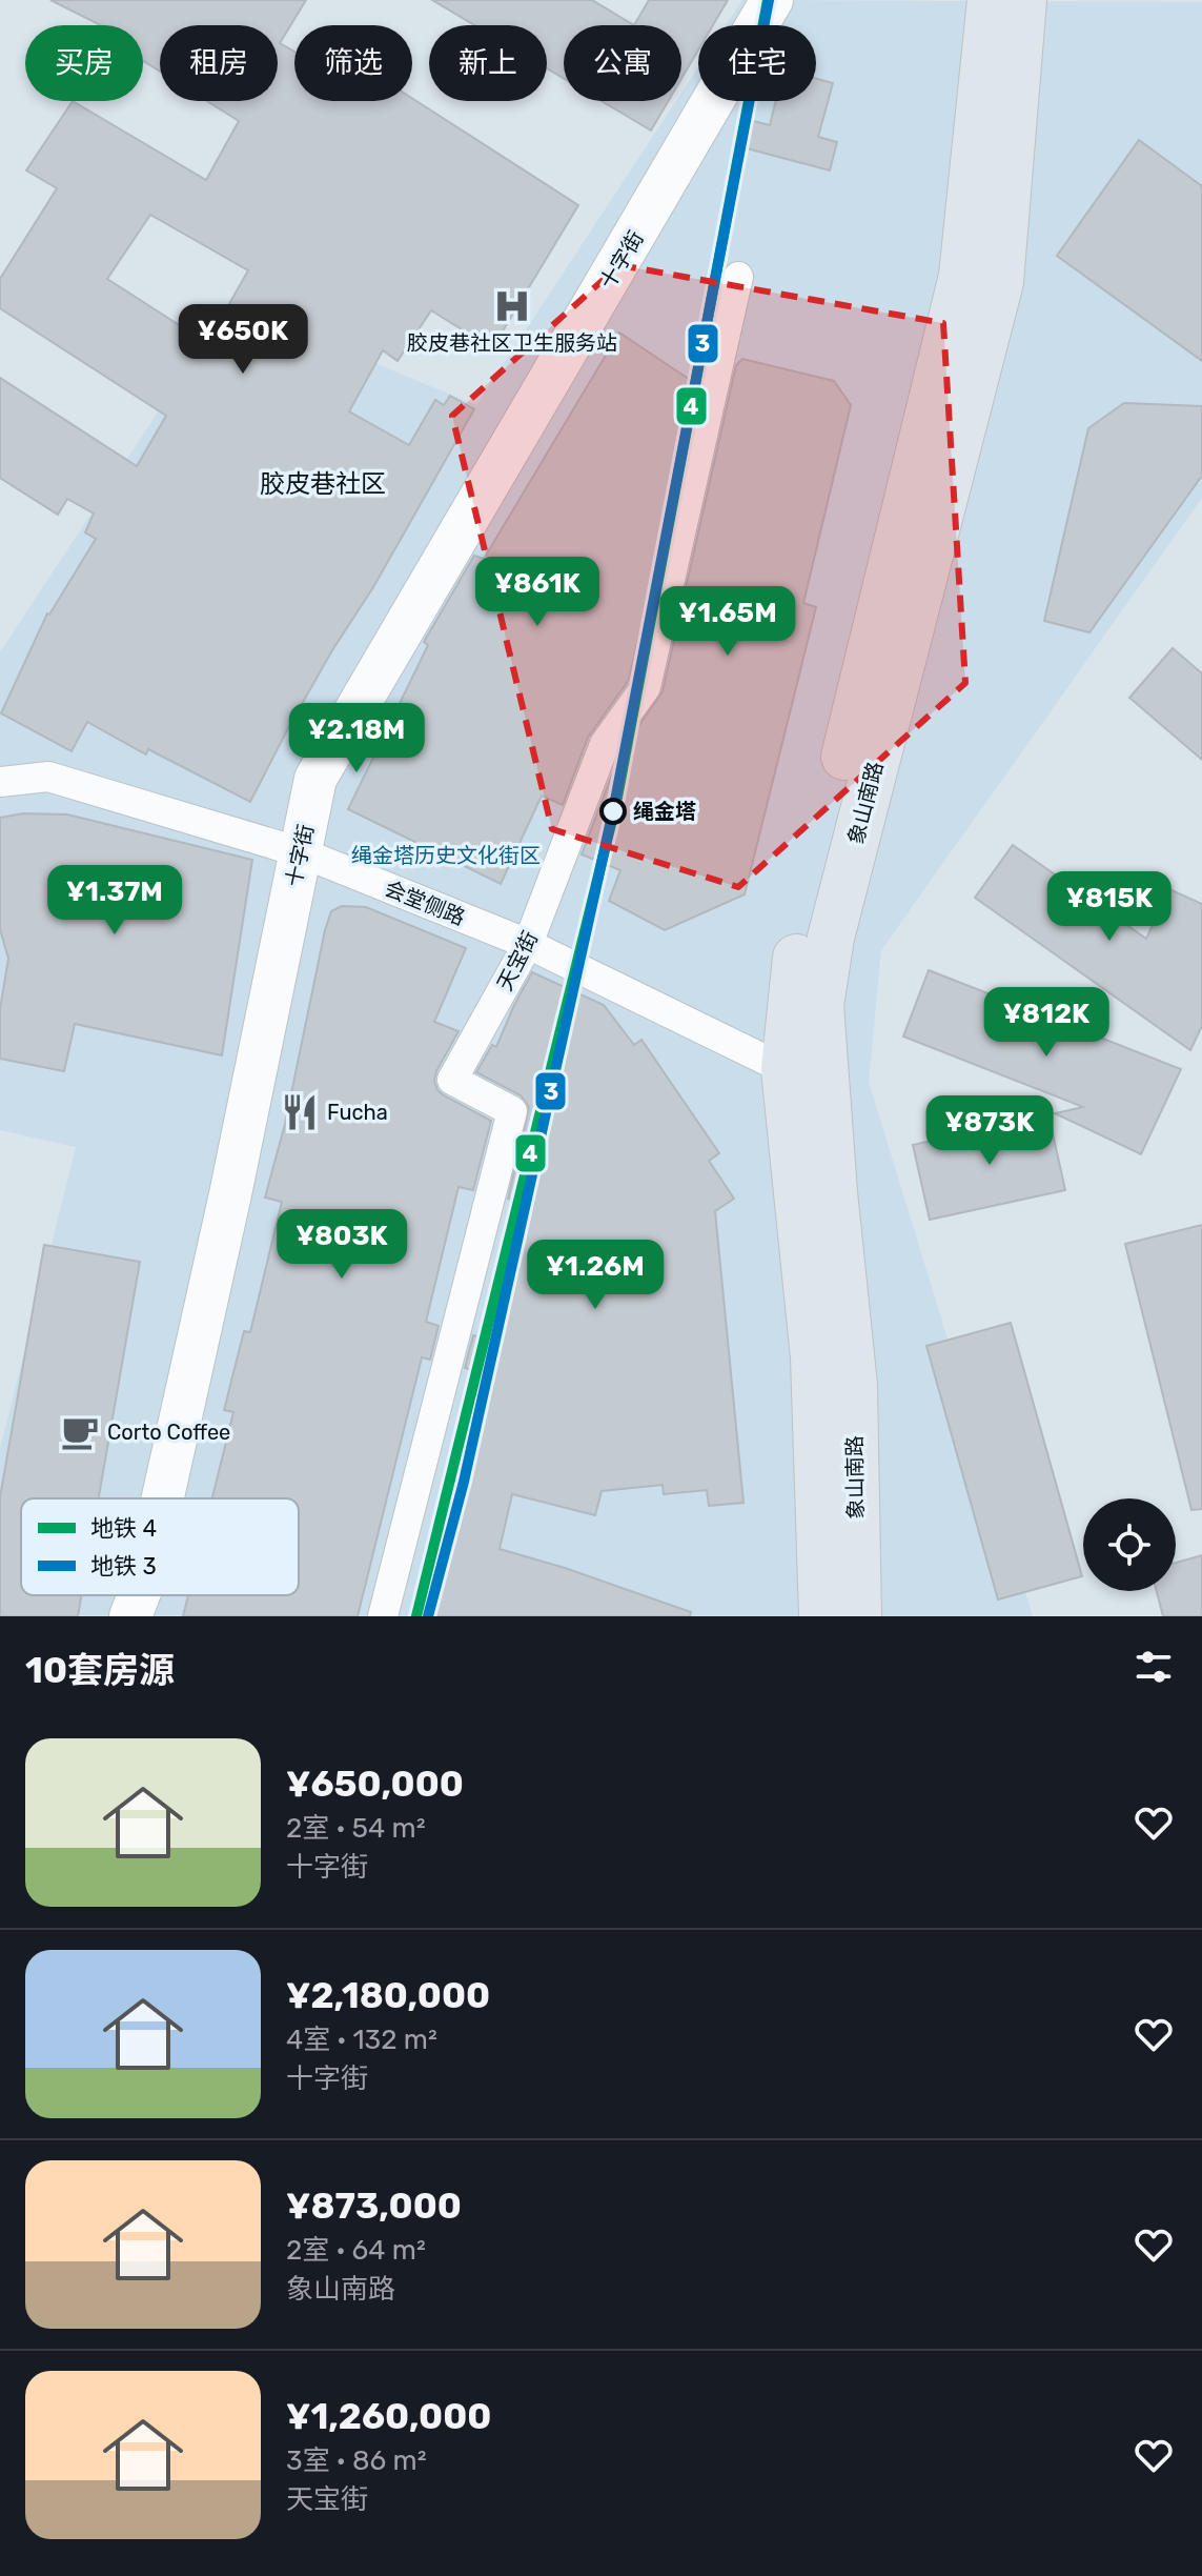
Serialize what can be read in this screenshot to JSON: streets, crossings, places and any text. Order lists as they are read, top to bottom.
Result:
{
  "streets": {
    "main road": ["象山南路"],
    "street": ["十字街", "会堂侧路", "天宝街"]
  },
  "crossings": [
    ["十字街", "会堂侧路"],
    ["象山南路", "会堂侧路"],
    ["会堂侧路", "天宝街"]
  ],
  "districts": ["胶皮巷社区"],
  "parks": ["绳金塔历史文化街区"],
  "places": {
    "hospital": ["胶皮巷社区卫生服务站"],
    "other": ["绳金塔"],
    "restaurant": ["Fucha"],
    "cafe": ["Corto Coffee"]
  },
  "lines": ["metro line 4", "metro line 3"],
  "legend": ["地铁 4", "地铁 3"],
  "page": {
    "chip": [
      "买房",
      "租房",
      "筛选",
      "新上",
      "公寓",
      "住宅"
    ],
    "price": [
      "¥650K",
      "¥861K",
      "¥1.65M",
      "¥2.18M",
      "¥1.37M",
      "¥815K",
      "¥812K",
      "¥873K",
      "¥803K",
      "¥1.26M"
    ],
    "heading": "10套房源",
    "list": [
      {
        "name": "¥650,000",
        "note": "2室 · 54 m² · 十字街"
      },
      {
        "name": "¥2,180,000",
        "note": "4室 · 132 m² · 十字街"
      },
      {
        "name": "¥873,000",
        "note": "2室 · 64 m² · 象山南路"
      },
      {
        "name": "¥1,260,000",
        "note": "3室 · 86 m² · 天宝街"
      }
    ]
  }
}
